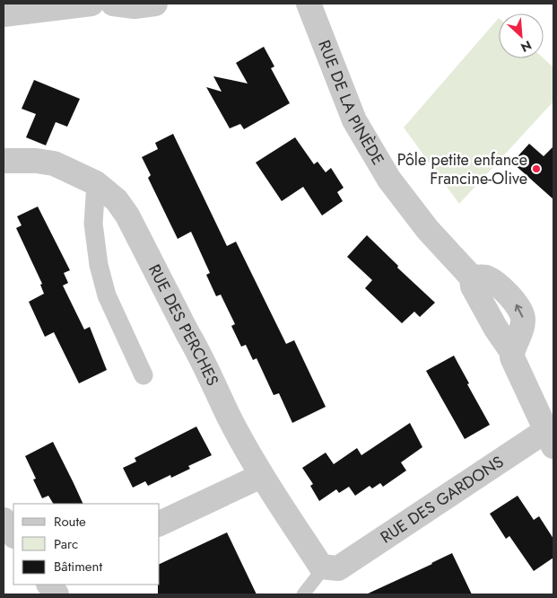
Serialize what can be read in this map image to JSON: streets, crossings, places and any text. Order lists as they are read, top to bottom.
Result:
{
  "streets": {
    "street": ["RUE DE LA PINÈDE", "RUE DES PERCHES", "RUE DES GARDONS"]
  },
  "crossings": [
    ["RUE DE LA PINÈDE", "RUE DES GARDONS"],
    ["RUE DES PERCHES", "RUE DES GARDONS"]
  ],
  "places": ["Pôle petite enfance Francine-Olive"],
  "legend": ["Route", "Parc", "Bâtiment"],
  "north": "bottom right"
}
